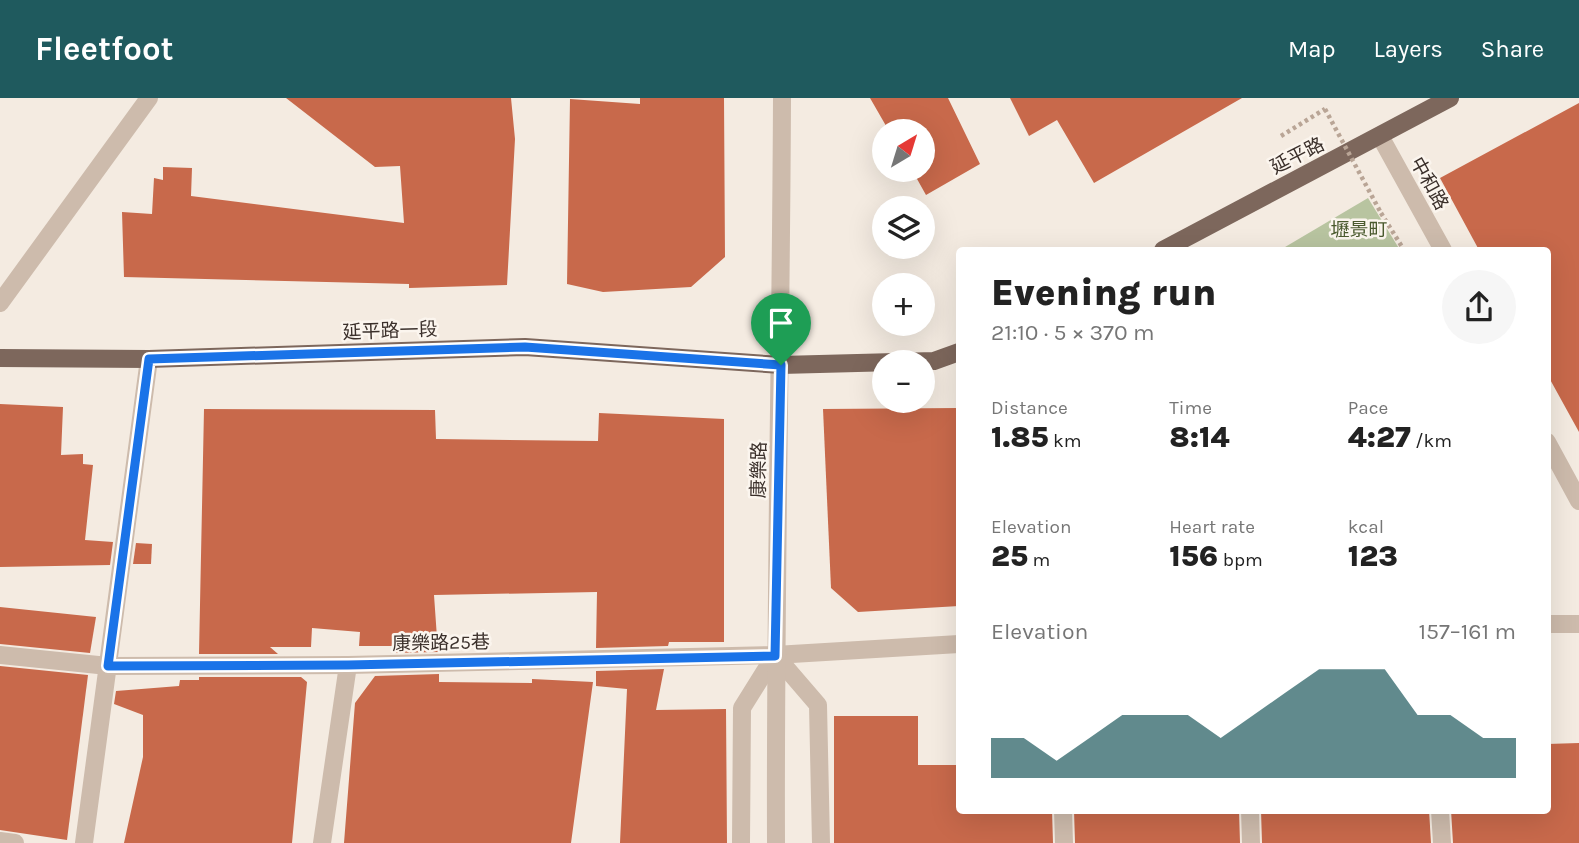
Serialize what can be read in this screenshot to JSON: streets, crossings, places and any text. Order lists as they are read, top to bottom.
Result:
{
  "streets": {
    "main road": ["延平路", "延平路一段"],
    "street": ["中和路", "康樂路", "康樂路25巷"]
  },
  "crossings": [
    ["延平路", "中和路"],
    ["延平路一段", "康樂路"],
    ["康樂路", "康樂路25巷"]
  ],
  "parks": ["壢景町"],
  "north": "top right",
  "page": {
    "header": "Fleetfoot",
    "nav": ["Map", "Layers", "Share"],
    "map_buttons": ["+", "−"],
    "heading": ["Evening run", "21:10 · 5 × 370 m"],
    "stats": [
      ["Distance", "1.85 km"],
      ["Time", "8:14"],
      ["Pace", "4:27 /km"],
      ["Elevation", "25 m"],
      ["Heart rate", "156 bpm"],
      ["kcal", "123"]
    ],
    "chart": ["Elevation", "157–161 m"]
  }
}
